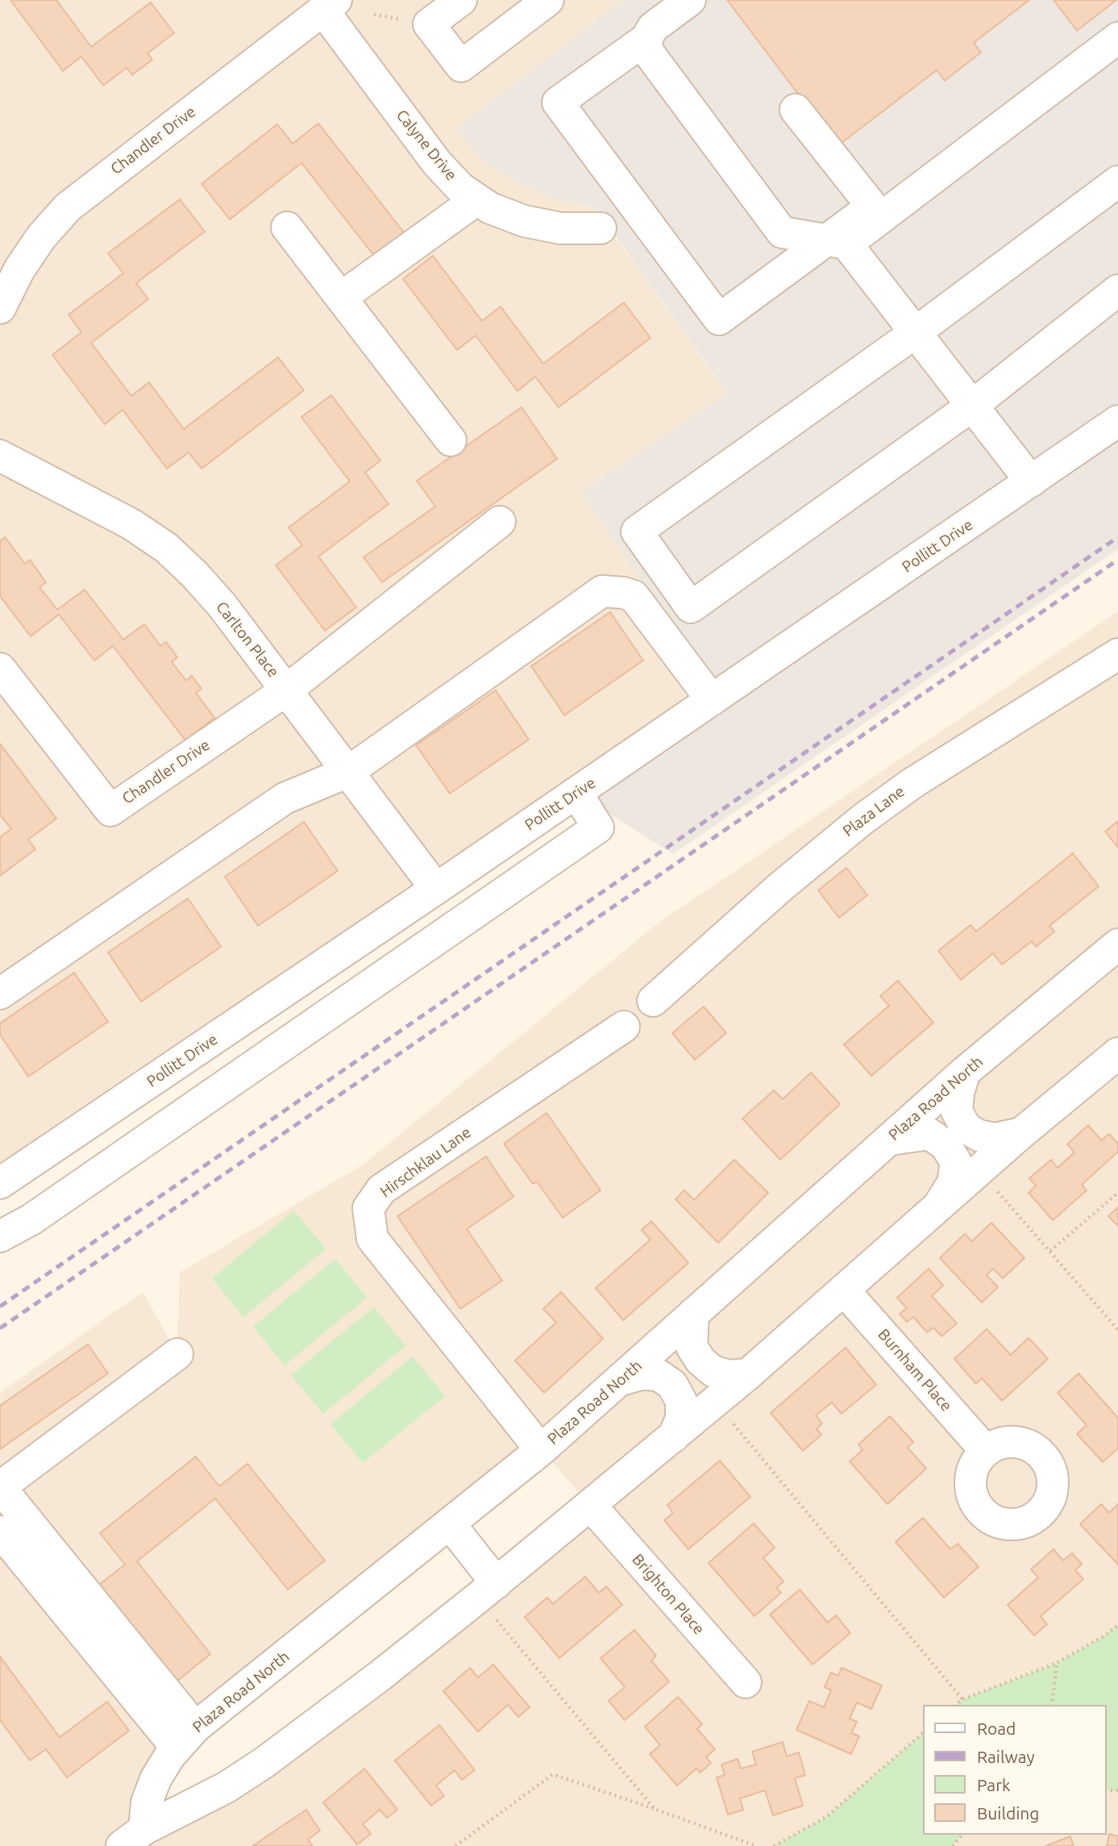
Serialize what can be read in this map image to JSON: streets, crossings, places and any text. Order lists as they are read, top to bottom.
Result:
{
  "streets": {
    "street": [
      "Chandler Drive",
      "Calyne Drive",
      "Pollitt Drive",
      "Carlton Place",
      "Plaza Lane",
      "Plaza Road North",
      "Hirschklau Lane",
      "Burnham Place",
      "Brighton Place"
    ]
  },
  "crossings": [
    ["Chandler Drive", "Calyne Drive"],
    ["Chandler Drive", "Carlton Place"],
    ["Pollitt Drive", "Carlton Place"],
    ["Plaza Road North", "Hirschklau Lane"],
    ["Plaza Road North", "Burnham Place"],
    ["Plaza Road North", "Brighton Place"]
  ],
  "legend": [
    "Road",
    "Railway",
    "Park",
    "Building"
  ]
}
